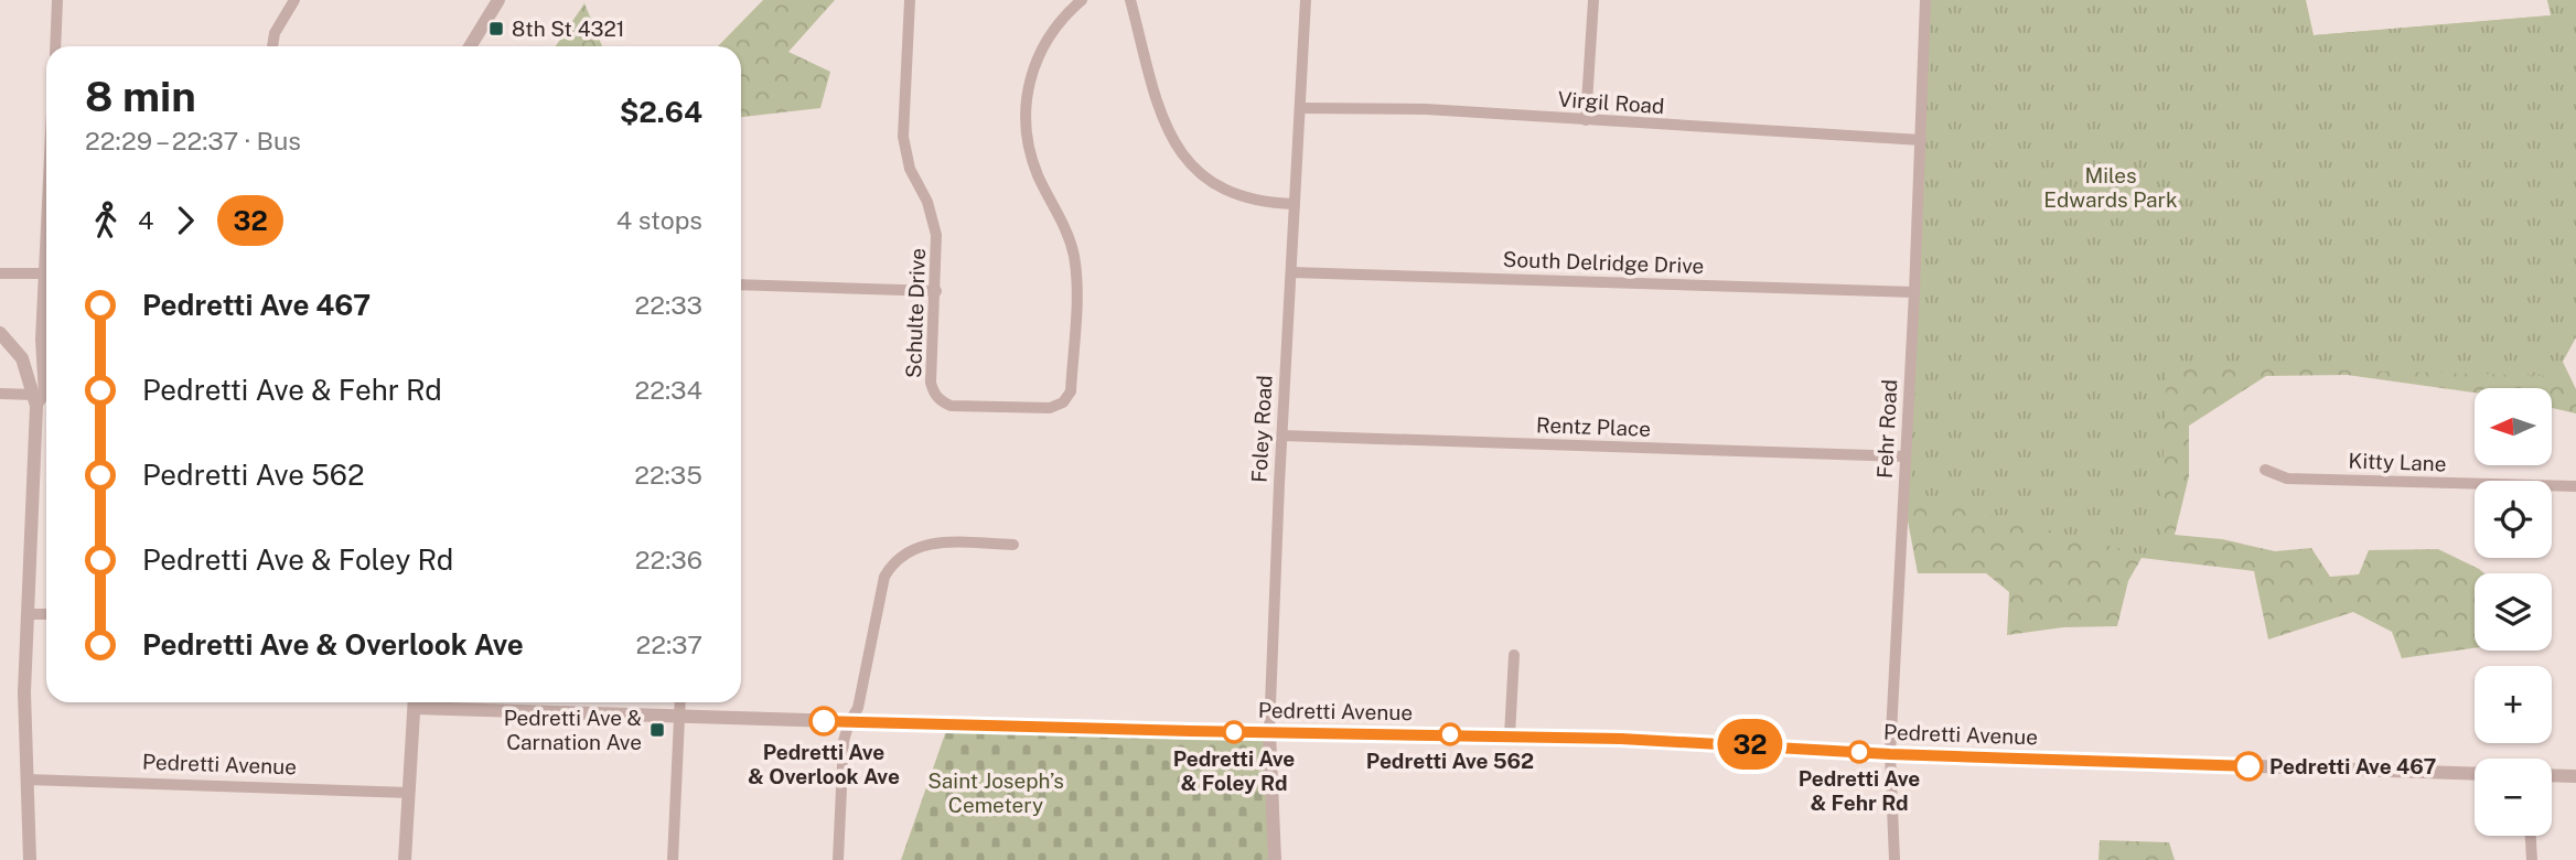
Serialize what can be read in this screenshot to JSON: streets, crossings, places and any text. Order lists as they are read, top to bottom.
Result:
{
  "streets": {
    "street": [
      "Virgil Road",
      "South Delridge Drive",
      "Schulte Drive",
      "Rentz Place",
      "Foley Road",
      "Fehr Road",
      "Kitty Lane",
      "Pedretti Avenue"
    ]
  },
  "crossings": [
    ["Virgil Road", "Foley Road"],
    ["Virgil Road", "Fehr Road"],
    ["South Delridge Drive", "Foley Road"],
    ["South Delridge Drive", "Fehr Road"],
    ["Rentz Place", "Foley Road"],
    ["Rentz Place", "Fehr Road"],
    ["Foley Road", "Pedretti Avenue"],
    ["Fehr Road", "Pedretti Avenue"]
  ],
  "parks": ["Miles Edwards Park", "Saint Joseph’s Cemetery"],
  "places": {
    "transit": ["8th St 4321", "Pedretti Ave & Carnation Ave"],
    "other": [
      "Pedretti Ave & Overlook Ave",
      "Pedretti Ave & Foley Rd",
      "Pedretti Ave 562",
      "Pedretti Ave & Fehr Rd",
      "Pedretti Ave 467"
    ]
  },
  "lines": ["bus line 32"],
  "north": "left",
  "page": {
    "on_map": "32",
    "heading": ["8 min", "22:29 – 22:37 · Bus", "$2.64"],
    "legs": ["4", "32", "4 stops"],
    "list": [
      {
        "name": "Pedretti Ave 467",
        "value": "22:33"
      },
      {
        "name": "Pedretti Ave & Fehr Rd",
        "value": "22:34"
      },
      {
        "name": "Pedretti Ave 562",
        "value": "22:35"
      },
      {
        "name": "Pedretti Ave & Foley Rd",
        "value": "22:36"
      },
      {
        "name": "Pedretti Ave & Overlook Ave",
        "value": "22:37"
      }
    ],
    "map_buttons": ["+", "−"]
  }
}
